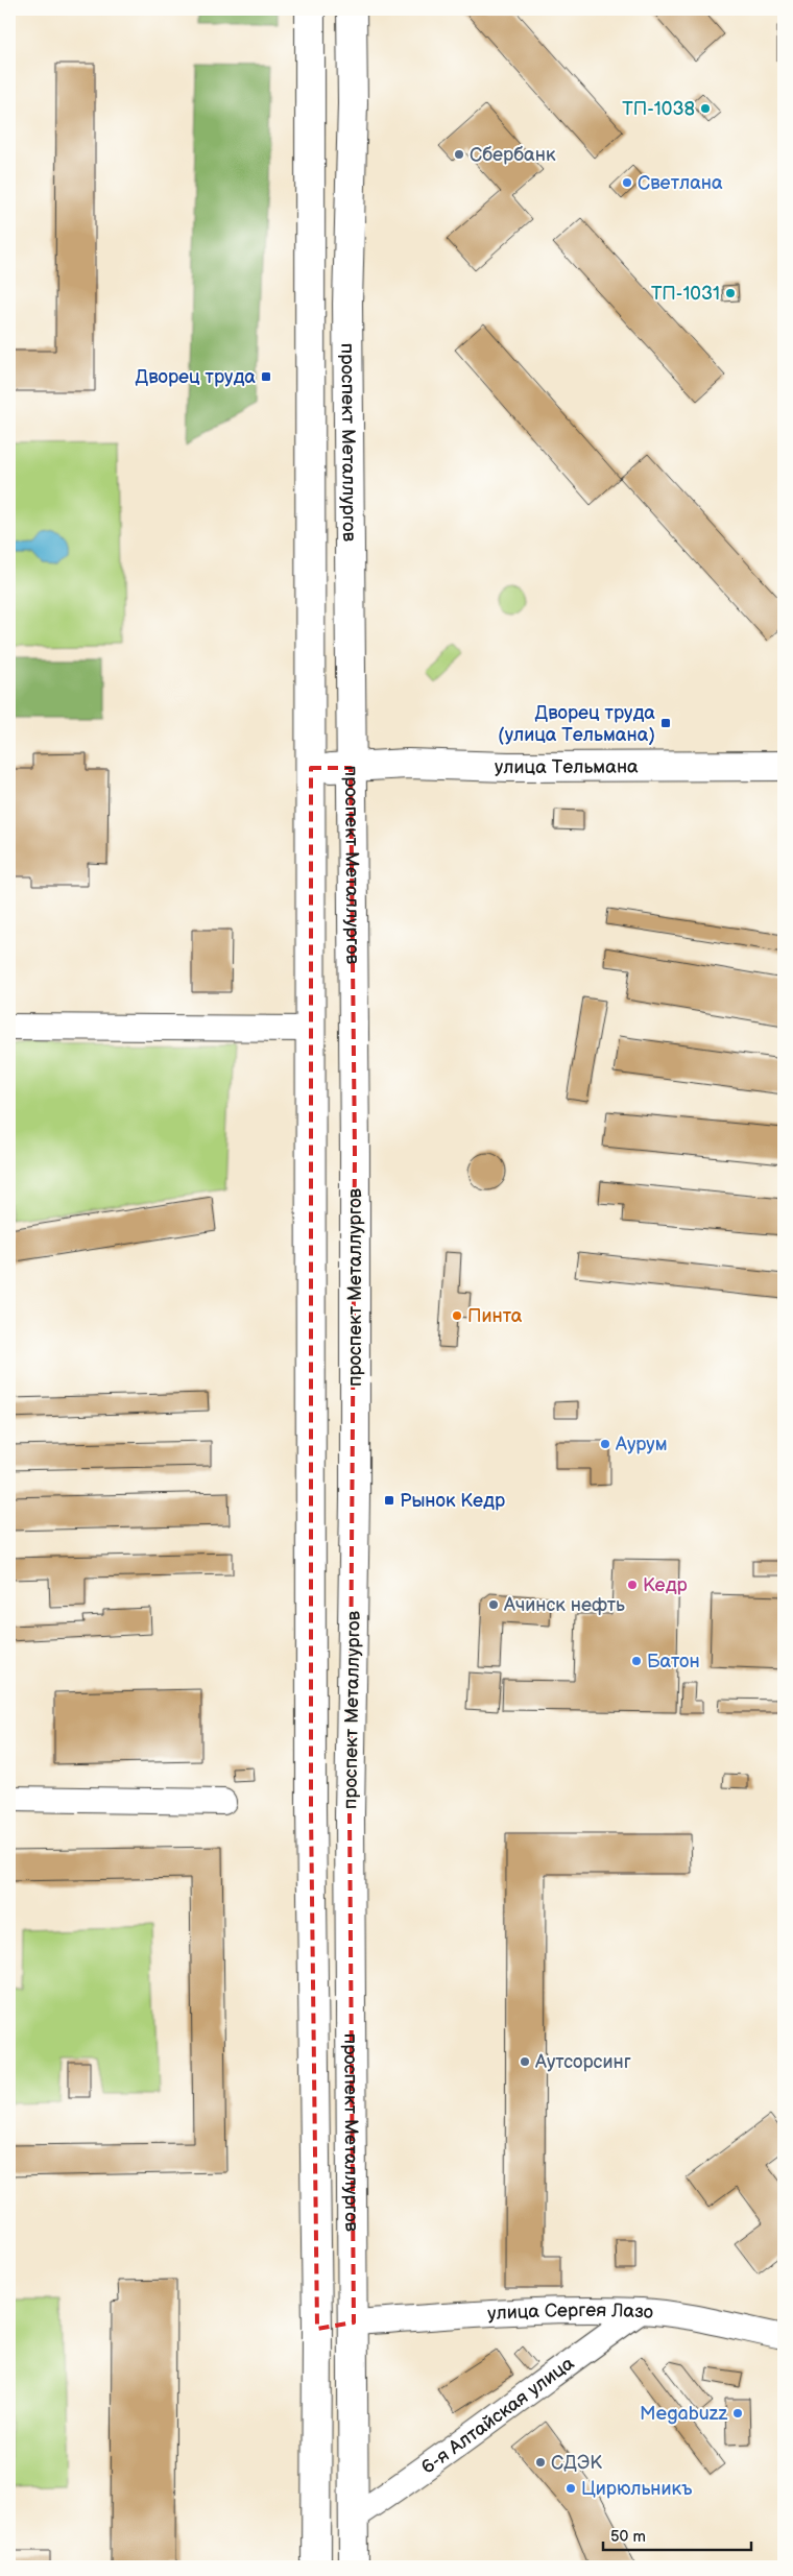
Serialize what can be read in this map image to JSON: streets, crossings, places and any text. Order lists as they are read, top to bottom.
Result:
{
  "streets": {
    "main road": ["проспект Металлургов", "улица Тельмана"],
    "street": ["улица Сергея Лазо", "6-я Алтайская улица"]
  },
  "crossings": [
    ["проспект Металлургов", "улица Тельмана"],
    ["проспект Металлургов", "улица Сергея Лазо"],
    ["проспект Металлургов", "6-я Алтайская улица"],
    ["улица Сергея Лазо", "6-я Алтайская улица"]
  ],
  "places": {
    "other": [
      "ТП-1038",
      "Сбербанк",
      "Светлана",
      "ТП-1031",
      "Пинта",
      "Аурум",
      "Кедр",
      "Ачинск нефть",
      "Батон",
      "Аутсорсинг",
      "Megabuzz",
      "СДЭК",
      "Цирюльникъ"
    ],
    "transit": ["Дворец труда", "Дворец труда (улица Тельмана)", "Рынок Кедр"]
  },
  "scale_bar": "50 m"
}
